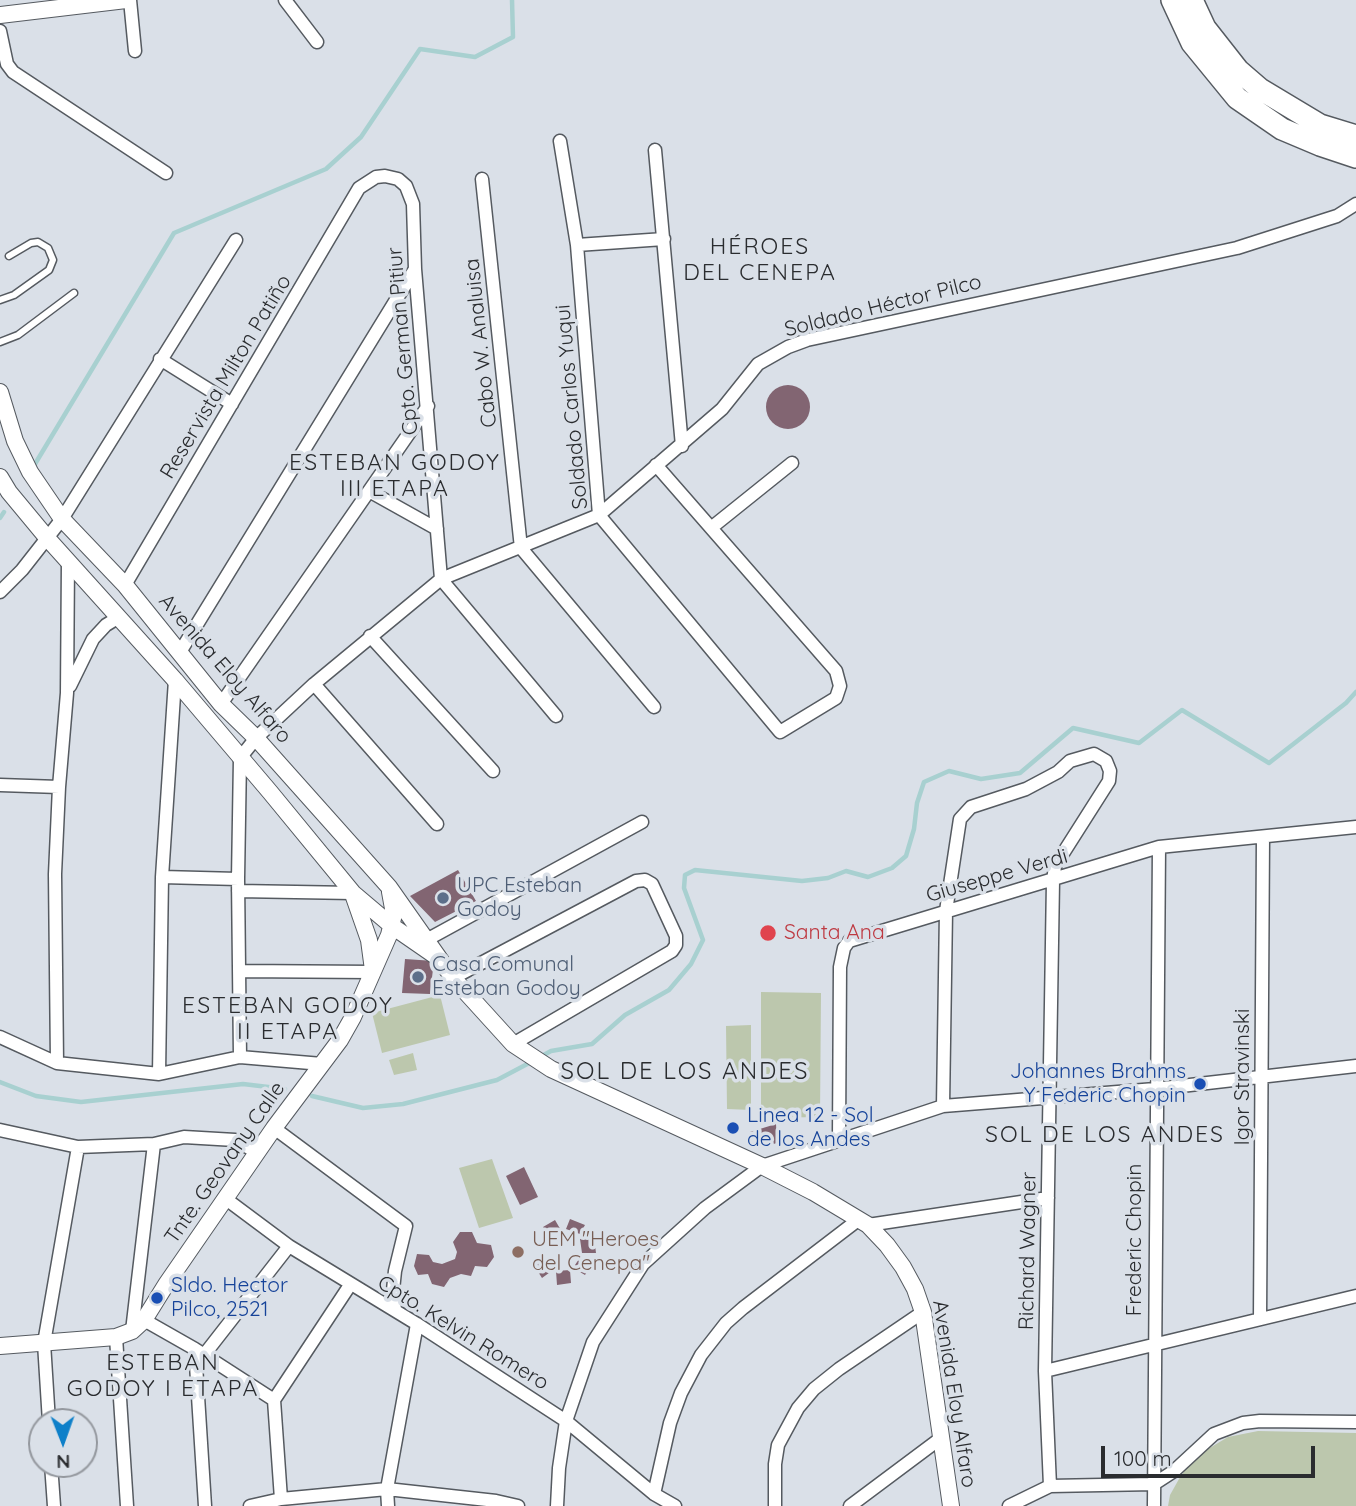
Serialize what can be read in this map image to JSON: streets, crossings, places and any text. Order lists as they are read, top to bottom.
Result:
{
  "streets": {
    "street": [
      "Soldado Héctor Pilco",
      "Cpto. German Pitiur",
      "Cabo W. Analuisa",
      "Reservista Milton Patiño",
      "Soldado Carlos Yuqui",
      "Avenida Eloy Alfaro",
      "Giuseppe Verdi",
      "Igor Stravinski",
      "Tnte. Geovany Calle",
      "Frederic Chopin",
      "Richard Wagner",
      "Cpto. Kelvin Romero"
    ]
  },
  "crossings": [
    ["Soldado Héctor Pilco", "Cpto. German Pitiur"],
    ["Soldado Héctor Pilco", "Cabo W. Analuisa"],
    ["Soldado Héctor Pilco", "Soldado Carlos Yuqui"],
    ["Soldado Héctor Pilco", "Avenida Eloy Alfaro"],
    ["Cpto. German Pitiur", "Reservista Milton Patiño"],
    ["Reservista Milton Patiño", "Avenida Eloy Alfaro"],
    ["Avenida Eloy Alfaro", "Tnte. Geovany Calle"],
    ["Giuseppe Verdi", "Igor Stravinski"],
    ["Giuseppe Verdi", "Frederic Chopin"],
    ["Giuseppe Verdi", "Richard Wagner"],
    ["Tnte. Geovany Calle", "Cpto. Kelvin Romero"]
  ],
  "districts": [
    "HÉROES DEL CENEPA",
    "ESTEBAN GODOY III ETAPA",
    "ESTEBAN GODOY II ETAPA",
    "SOL DE LOS ANDES",
    "SOL DE LOS ANDES",
    "ESTEBAN GODOY I ETAPA"
  ],
  "places": [
    "UPC Esteban Godoy",
    "Santa Ana",
    "Casa Comunal Esteban Godoy",
    "Johannes Brahms Y Federic Chopin",
    "Linea 12 - Sol de los Andes",
    "UEM \"Heroes del Cenepa\"",
    "Sldo. Hector Pilco, 2521"
  ],
  "scale_bar": "100 m",
  "north": "bottom"
}
